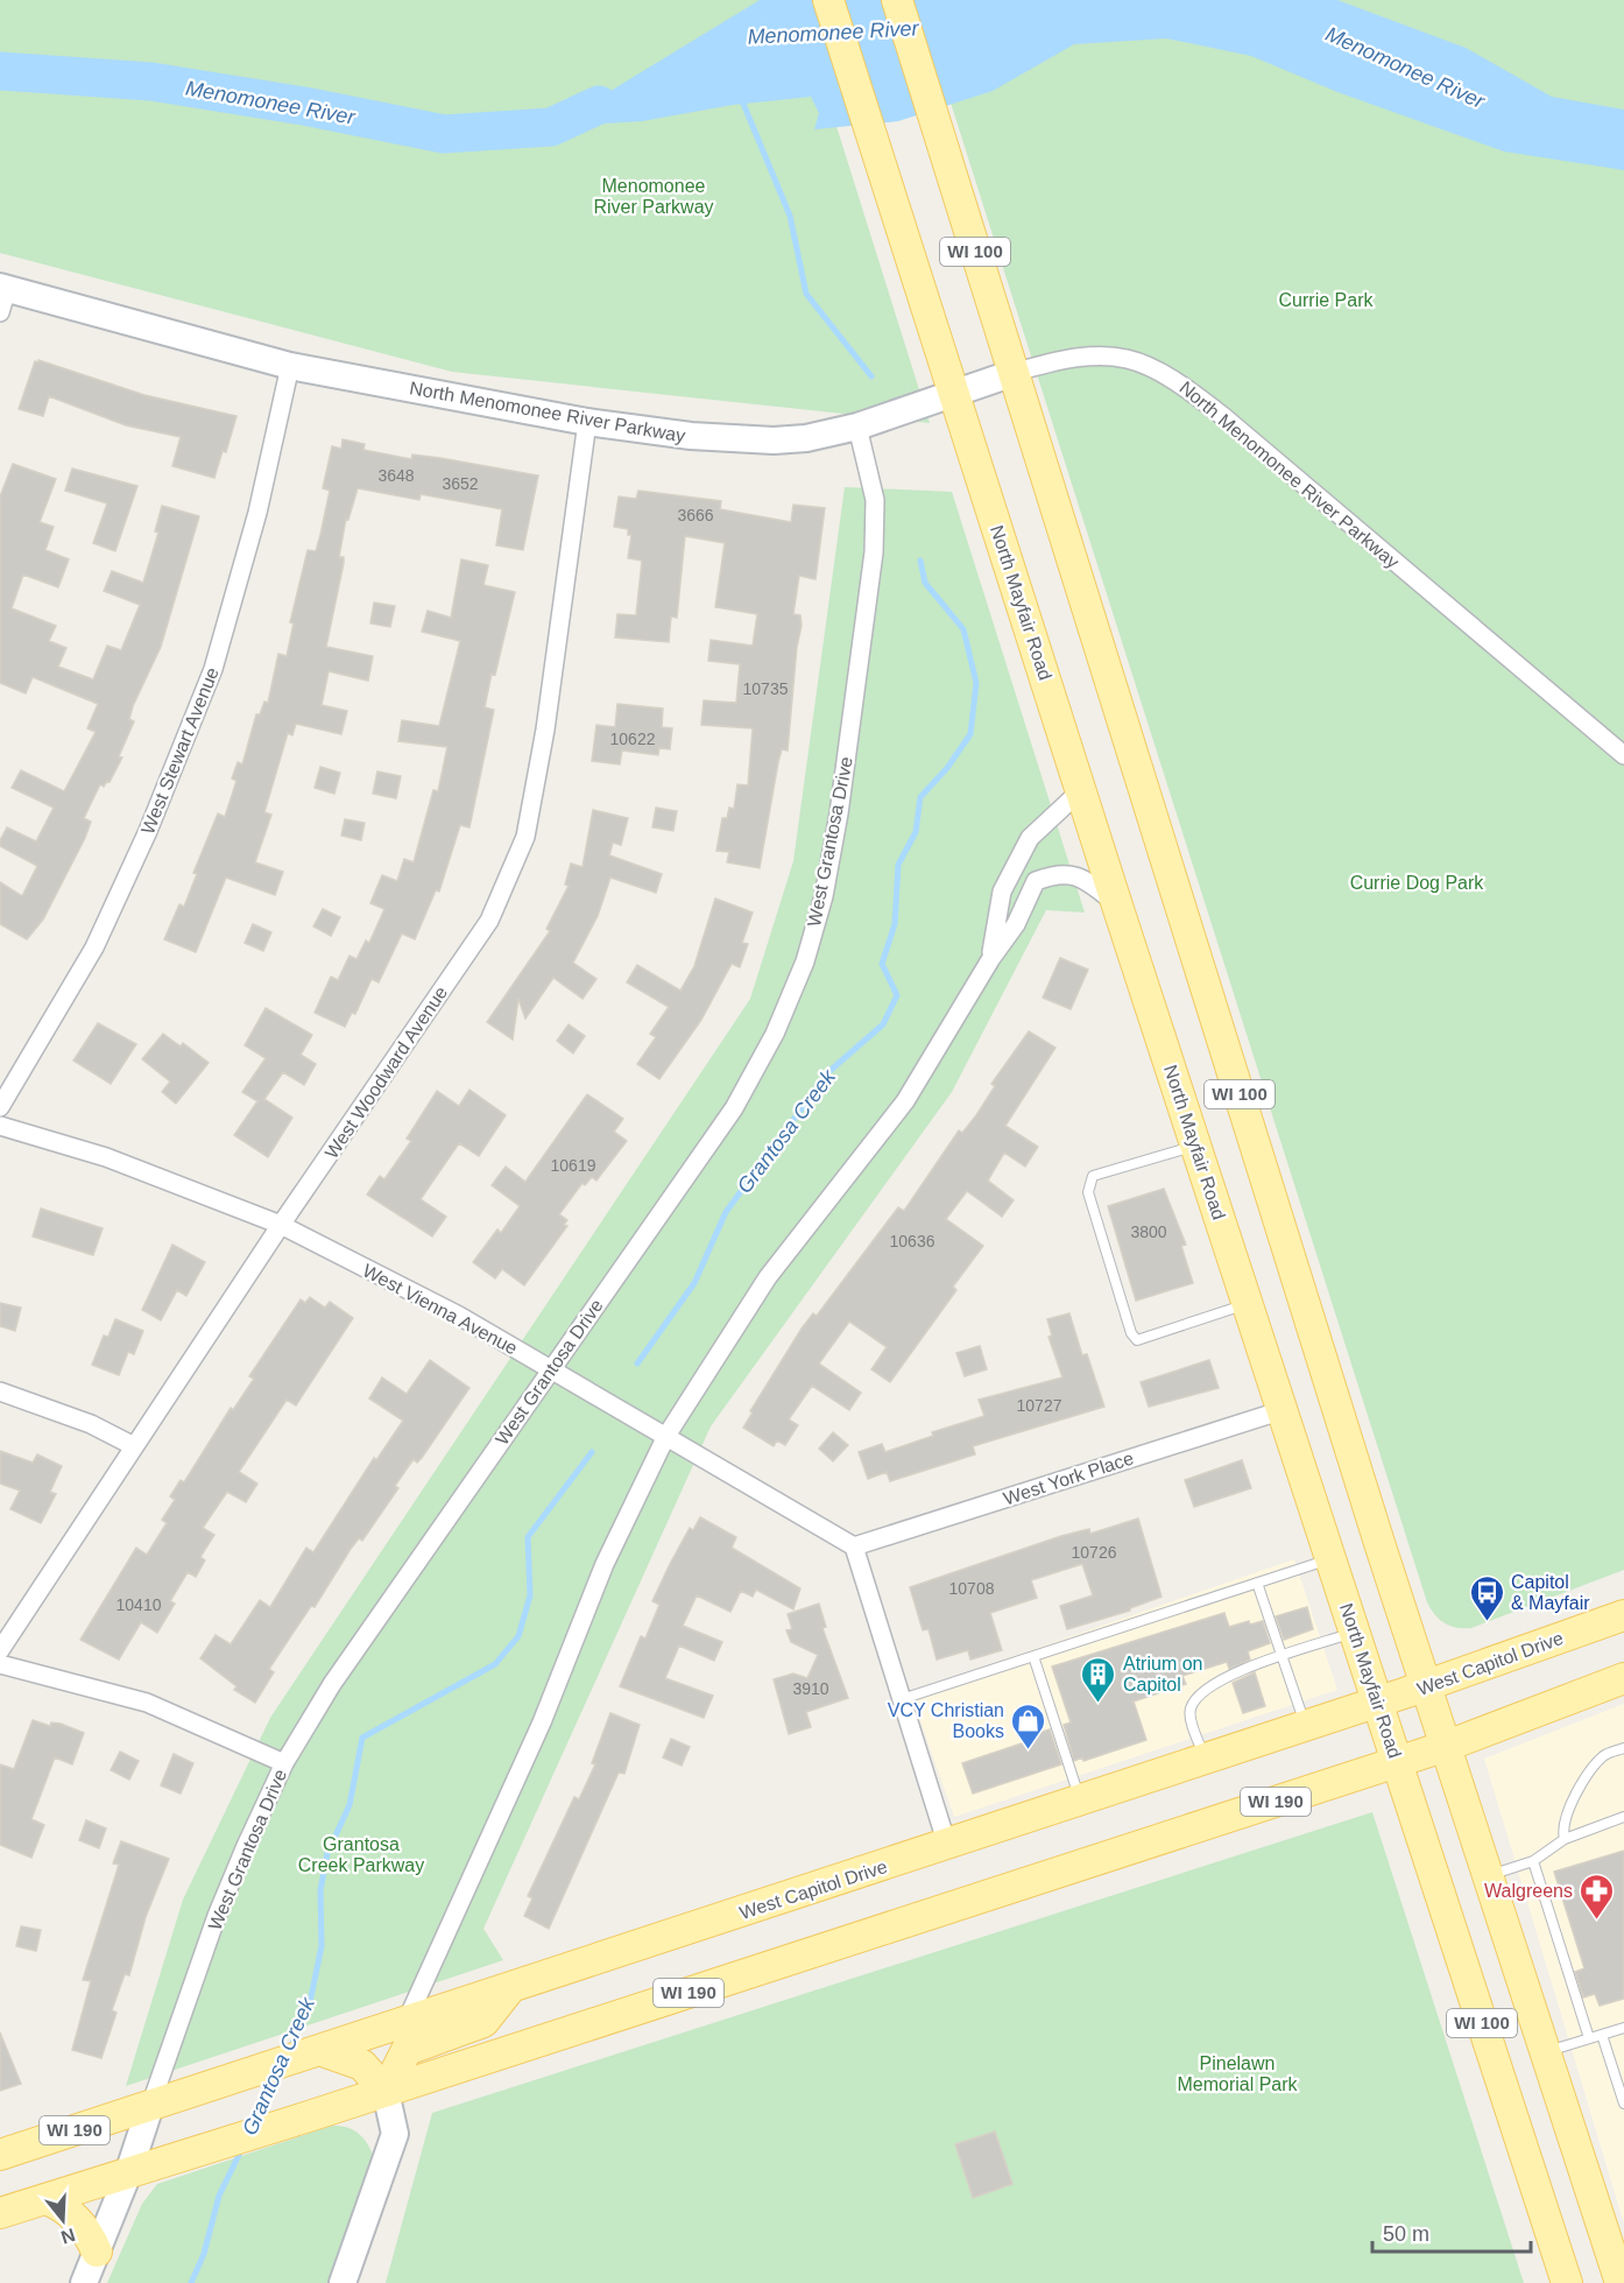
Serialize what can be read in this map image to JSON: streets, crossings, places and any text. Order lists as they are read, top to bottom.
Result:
{
  "streets": {
    "main road": [
      "WI 100",
      "North Mayfair Road",
      "West Capitol Drive",
      "WI 190"
    ],
    "street": [
      "North Menomonee River Parkway",
      "West Stewart Avenue",
      "West Grantosa Drive",
      "West Woodward Avenue",
      "West Vienna Avenue",
      "West York Place"
    ]
  },
  "crossings": [
    ["WI 100", "North Menomonee River Parkway"],
    ["WI 100", "West Capitol Drive"],
    ["WI 100", "WI 190"],
    ["North Menomonee River Parkway", "North Mayfair Road"],
    ["North Menomonee River Parkway", "West Stewart Avenue"],
    ["North Menomonee River Parkway", "West Grantosa Drive"],
    ["North Menomonee River Parkway", "West Woodward Avenue"],
    ["North Mayfair Road", "West York Place"],
    ["North Mayfair Road", "West Capitol Drive"],
    ["North Mayfair Road", "WI 190"],
    ["West Grantosa Drive", "West Vienna Avenue"],
    ["West Grantosa Drive", "West Capitol Drive"],
    ["West Grantosa Drive", "WI 190"],
    ["West Woodward Avenue", "West Vienna Avenue"],
    ["West Vienna Avenue", "West York Place"]
  ],
  "water": ["Menomonee River", "Grantosa Creek"],
  "parks": [
    "Menomonee River Parkway",
    "Currie Park",
    "Currie Dog Park",
    "Grantosa Creek Parkway",
    "Pinelawn Memorial Park"
  ],
  "places": {
    "bus stop": ["Capitol & Mayfair"],
    "building": ["Atrium on Capitol"],
    "shop": ["VCY Christian Books"],
    "pharmacy": ["Walgreens"]
  },
  "house_numbers": [
    "3648",
    "3652",
    "3666",
    "10735",
    "10622",
    "10619",
    "3800",
    "10636",
    "10727",
    "10726",
    "10708",
    "10410",
    "3910"
  ],
  "scale_bar": "50 m",
  "north": "bottom"
}
